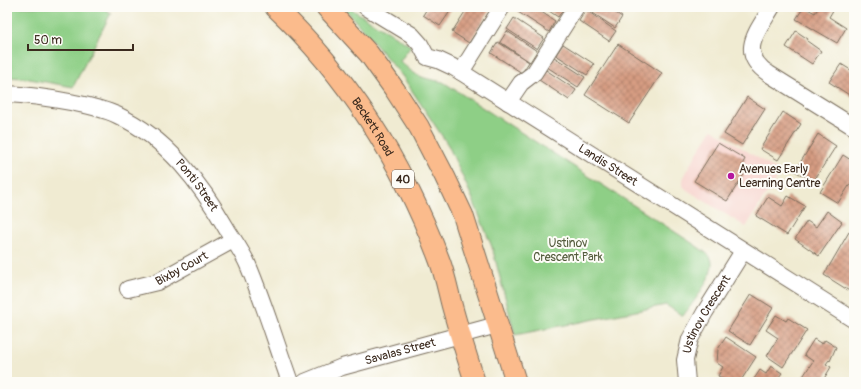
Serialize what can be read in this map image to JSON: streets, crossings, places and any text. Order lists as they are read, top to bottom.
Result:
{
  "streets": {
    "main road": ["Beckett Road", "40"],
    "street": [
      "Landis Street",
      "Ponti Street",
      "Bixby Court",
      "Ustinov Crescent",
      "Savalas Street"
    ]
  },
  "crossings": [
    ["Beckett Road", "Savalas Street"],
    ["Landis Street", "Ustinov Crescent"],
    ["Ponti Street", "Bixby Court"]
  ],
  "parks": ["Ustinov Crescent Park"],
  "places": ["Avenues Early Learning Centre"],
  "scale_bar": "50 m"
}
